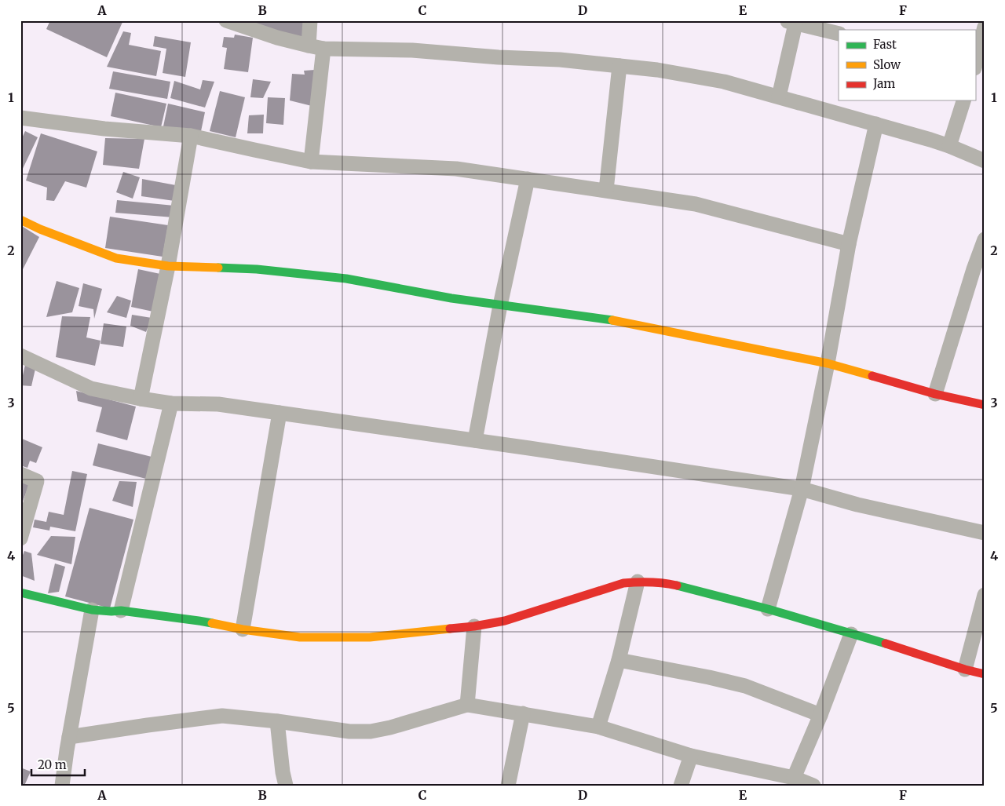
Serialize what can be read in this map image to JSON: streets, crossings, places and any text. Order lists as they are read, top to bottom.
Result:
{
  "legend": ["Fast", "Slow", "Jam"],
  "scale_bar": "20 m",
  "grid": {
    "columns": [
      "A",
      "B",
      "C",
      "D",
      "E",
      "F"
    ],
    "rows": [
      "1",
      "2",
      "3",
      "4",
      "5"
    ]
  }
}
